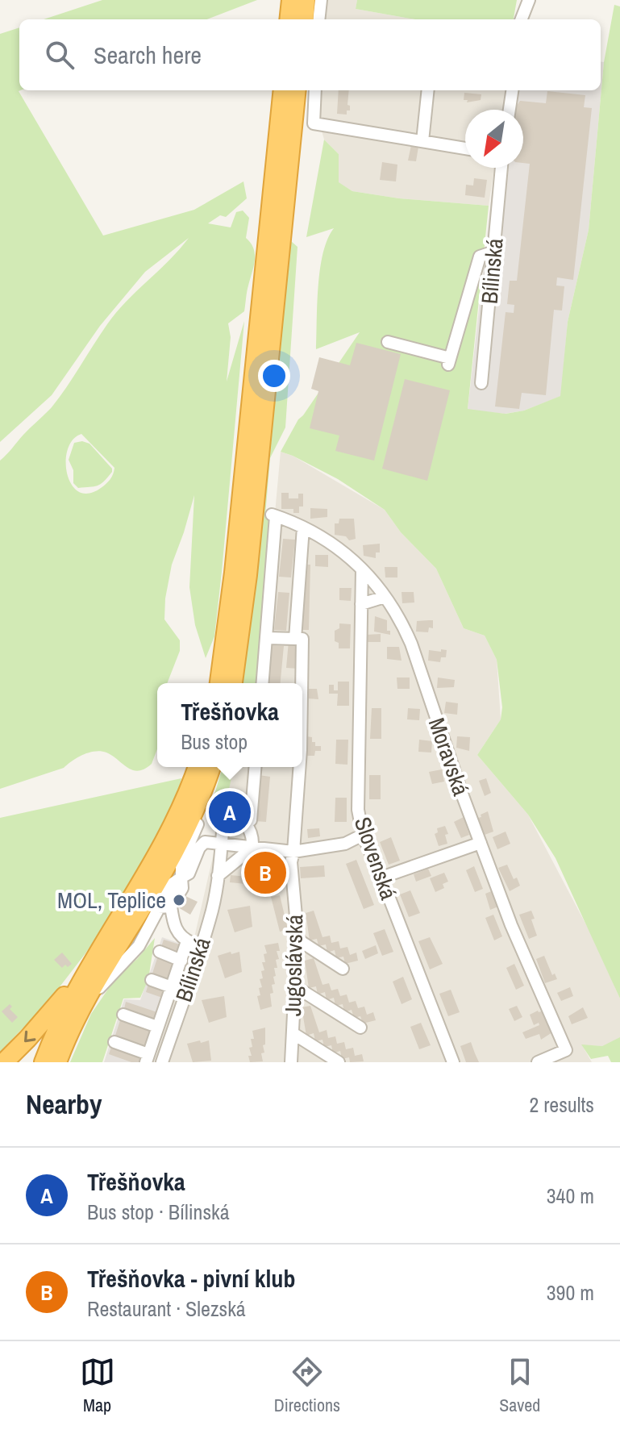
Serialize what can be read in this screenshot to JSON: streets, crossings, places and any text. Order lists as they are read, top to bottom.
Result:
{
  "streets": {
    "street": [
      "Bílinská",
      "Moravská",
      "Slovenská",
      "Jugoslávská"
    ]
  },
  "crossings": [
    ["Moravská", "Slovenská"],
    ["Moravská", "Jugoslávská"]
  ],
  "places": ["MOL, Teplice"],
  "north": "bottom left",
  "page": {
    "search": "Search here",
    "popup": ["Třešňovka", "Bus stop"],
    "pins": ["A", "B"],
    "heading": ["Nearby", "2 results"],
    "list": [
      {
        "mark": "A",
        "name": "Třešňovka",
        "note": "Bus stop · Bílinská",
        "value": "340 m"
      },
      {
        "mark": "B",
        "name": "Třešňovka - pivní klub",
        "note": "Restaurant · Slezská",
        "value": "390 m"
      }
    ],
    "nav": ["Map", "Directions", "Saved"]
  }
}
